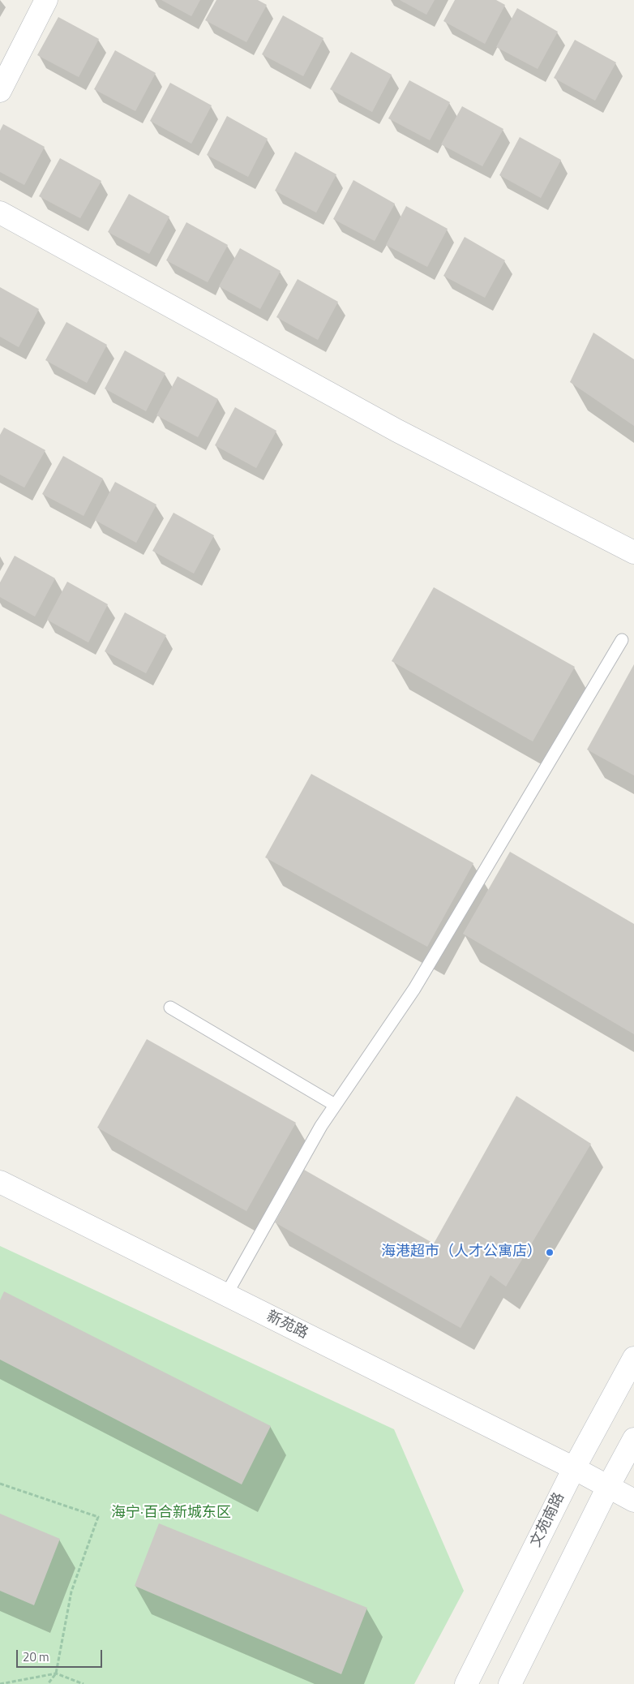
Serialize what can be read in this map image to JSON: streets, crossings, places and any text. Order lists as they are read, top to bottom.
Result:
{
  "streets": {
    "street": ["新苑路", "文苑南路"]
  },
  "crossings": [
    ["新苑路", "文苑南路"]
  ],
  "parks": ["海宁·百合新城东区"],
  "places": ["海港超市（人才公寓店）"],
  "scale_bar": "20 m"
}
